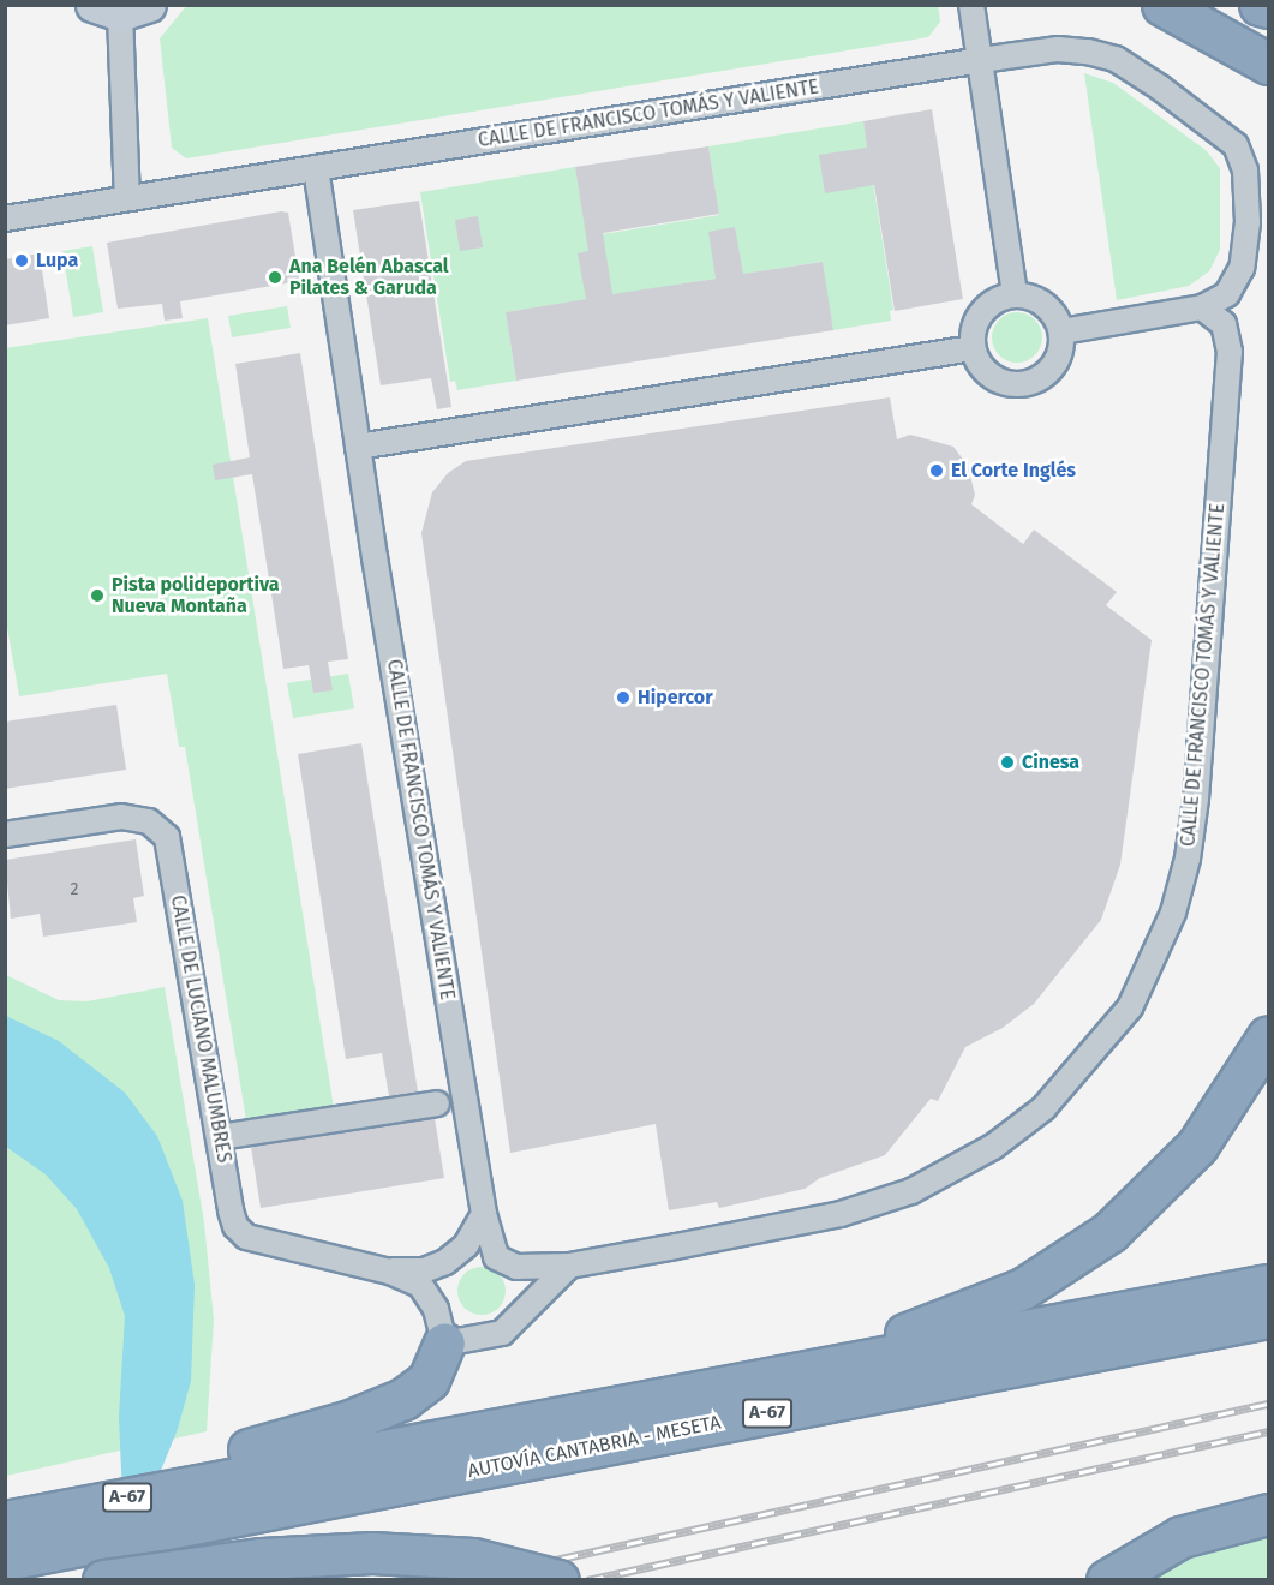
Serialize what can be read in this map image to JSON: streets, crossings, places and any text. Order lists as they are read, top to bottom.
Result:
{
  "streets": {
    "highway": ["A-67", "AUTOVÍA CANTABRIA - MESETA"],
    "street": ["CALLE DE FRANCISCO TOMÁS Y VALIENTE", "CALLE DE LUCIANO MALUMBRES"]
  },
  "crossings": [
    ["CALLE DE FRANCISCO TOMÁS Y VALIENTE", "CALLE DE LUCIANO MALUMBRES"]
  ],
  "places": [
    "Lupa",
    "Ana Belén Abascal Pilates & Garuda",
    "El Corte Inglés",
    "Pista polideportiva Nueva Montaña",
    "Hipercor",
    "Cinesa"
  ],
  "house_numbers": ["2"]
}
